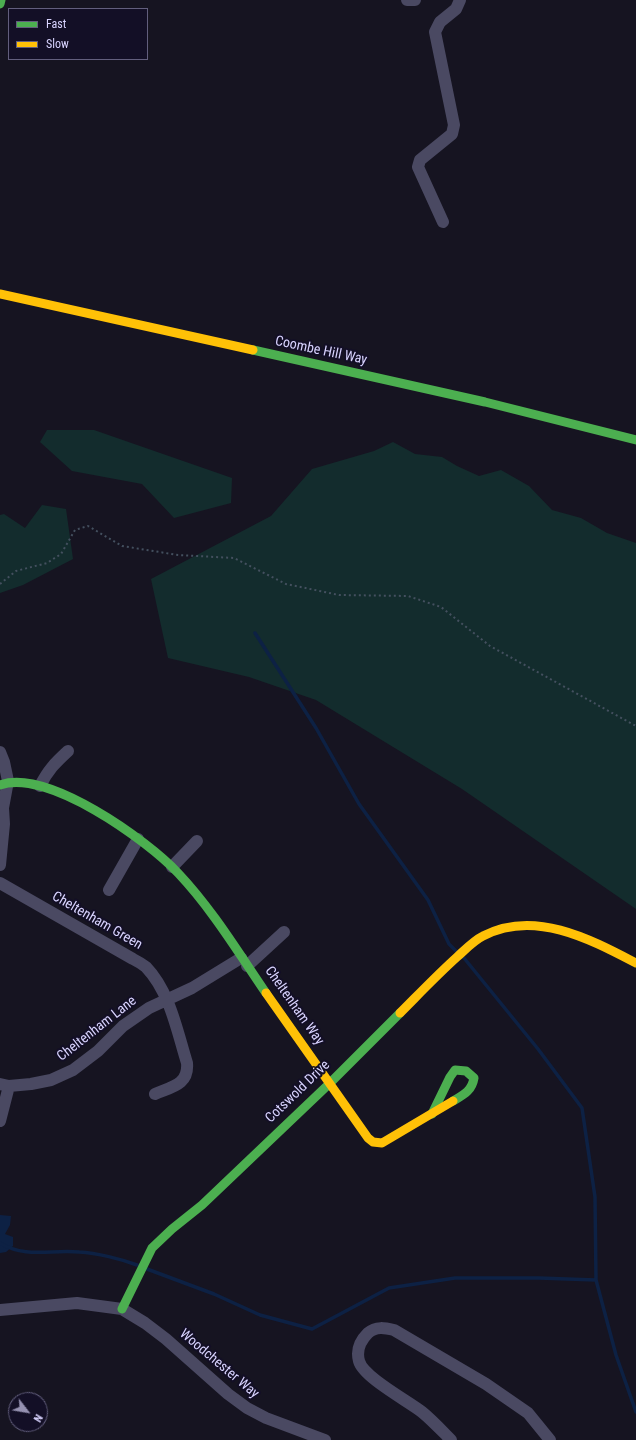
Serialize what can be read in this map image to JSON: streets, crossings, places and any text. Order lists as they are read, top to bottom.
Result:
{
  "streets": {
    "street": [
      "Coombe Hill Way",
      "Cheltenham Green",
      "Cheltenham Way",
      "Cheltenham Lane",
      "Cotswold Drive",
      "Woodchester Way"
    ]
  },
  "crossings": [
    ["Cheltenham Green", "Cheltenham Lane"],
    ["Cheltenham Way", "Cheltenham Lane"],
    ["Cheltenham Way", "Cotswold Drive"],
    ["Cotswold Drive", "Woodchester Way"]
  ],
  "legend": ["Fast", "Slow"],
  "north": "bottom right"
}
